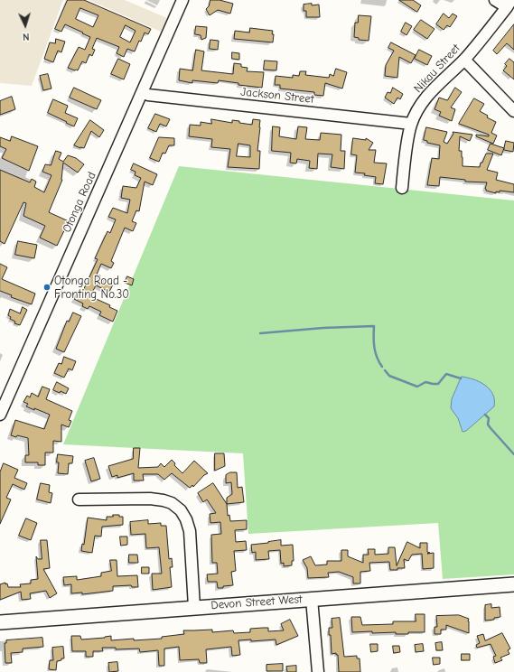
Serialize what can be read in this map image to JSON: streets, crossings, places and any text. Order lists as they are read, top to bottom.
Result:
{
  "streets": {
    "main road": ["Devon Street West"],
    "street": ["Nikau Street", "Jackson Street", "Otonga Road"]
  },
  "crossings": [
    ["Nikau Street", "Jackson Street"],
    ["Jackson Street", "Otonga Road"]
  ],
  "places": ["Otonga Road - Fronting No.30"],
  "north": "bottom"
}
